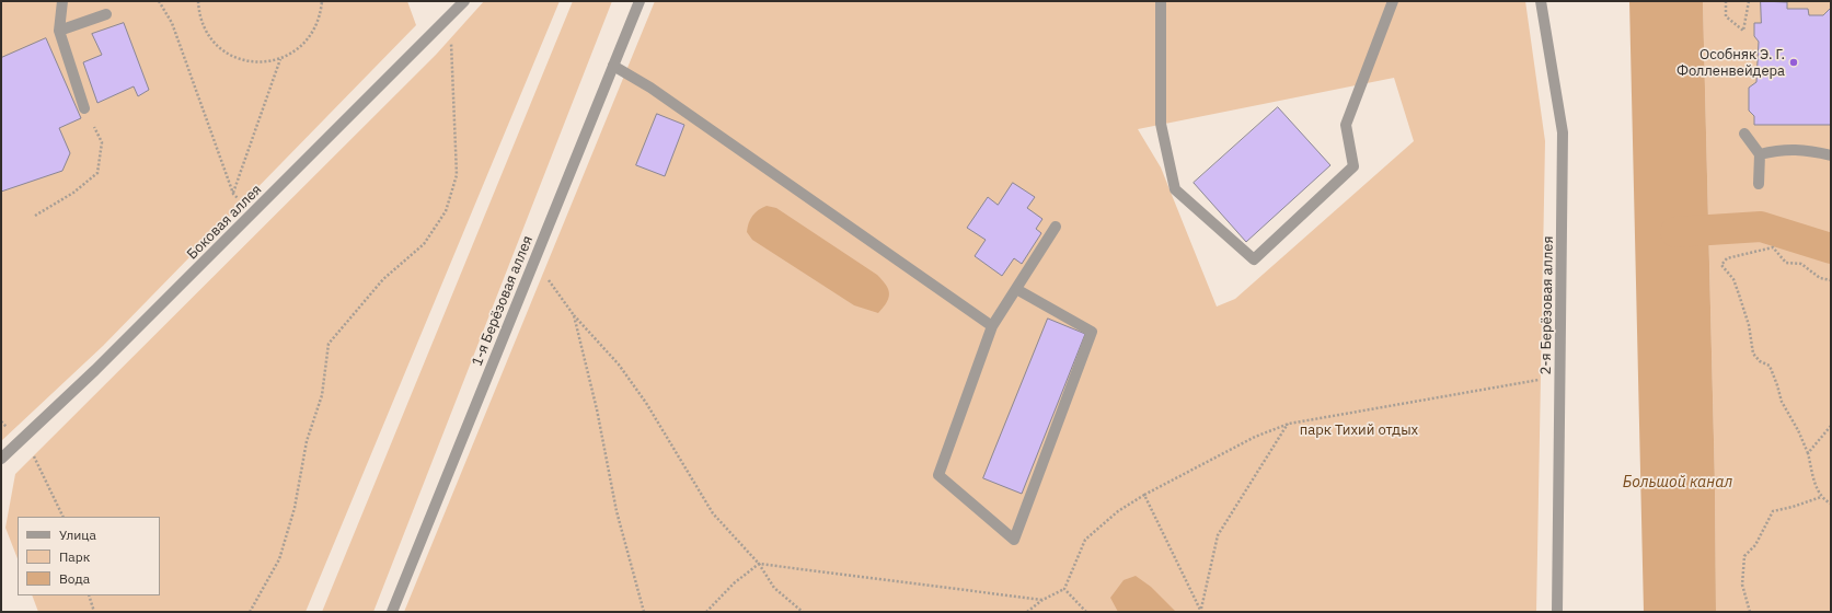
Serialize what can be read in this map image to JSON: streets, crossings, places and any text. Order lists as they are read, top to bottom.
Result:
{
  "streets": {
    "street": ["Боковая аллея", "1-я Берёзовая аллея", "2-я Берёзовая аллея"]
  },
  "water": ["Большой канал"],
  "parks": ["парк Тихий отдых"],
  "places": ["Особняк Э. Г. Фолленвейдера"],
  "legend": ["Улица", "Парк", "Вода"]
}
